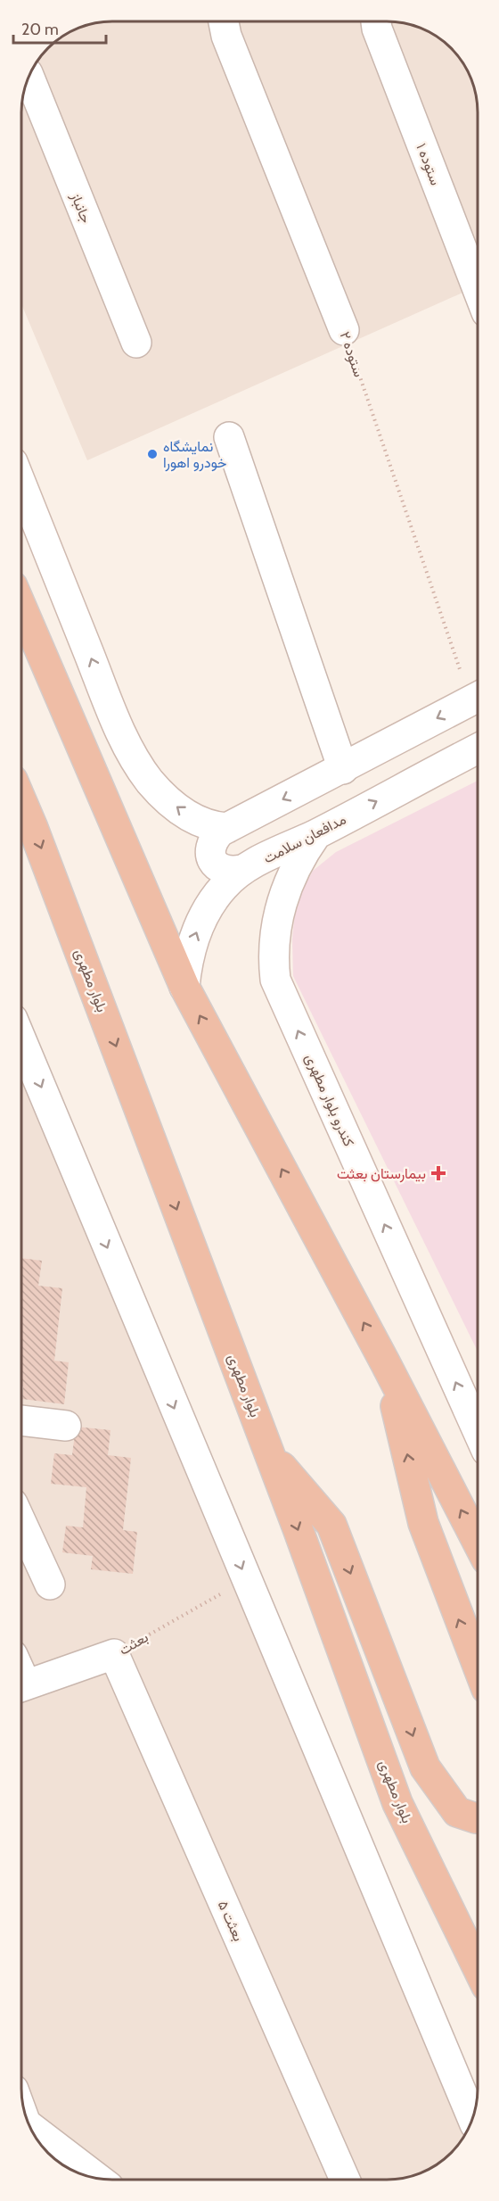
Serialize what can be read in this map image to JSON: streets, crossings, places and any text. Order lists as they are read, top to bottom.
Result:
{
  "streets": {
    "highway": ["بلوار مطهری"],
    "street": [
      "ستوده ۱",
      "جانباز",
      "ستوده ۲",
      "مدافعان سلامت",
      "کندرو بلوار مطهری",
      "بعثت",
      "بعثت ۵"
    ]
  },
  "crossings": [
    ["مدافعان سلامت", "کندرو بلوار مطهری"],
    ["بعثت", "بعثت ۵"]
  ],
  "places": {
    "other": ["نمایشگاه خودرو اهورا"],
    "health": ["بیمارستان بعثت"]
  },
  "scale_bar": "20 m"
}
